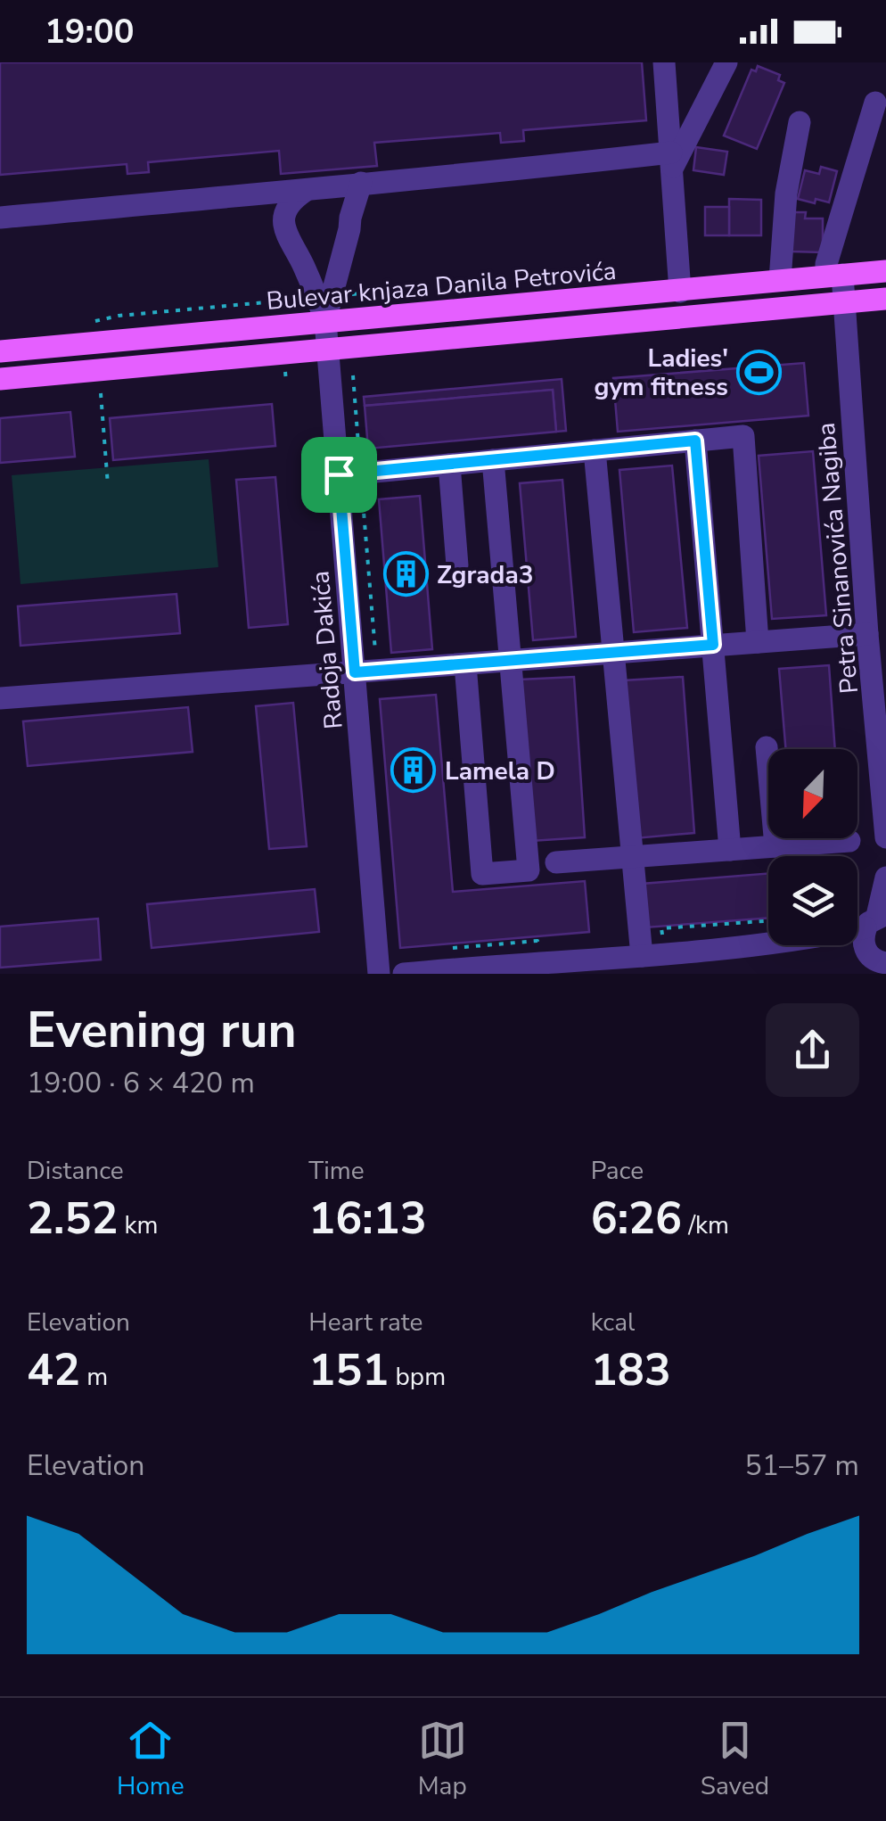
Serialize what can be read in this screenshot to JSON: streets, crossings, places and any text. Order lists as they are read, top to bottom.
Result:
{
  "streets": {
    "main road": ["Bulevar knjaza Danila Petrovića"],
    "street": ["Petra Sinanovića Nagiba", "Radoja Dakića"]
  },
  "crossings": [
    ["Bulevar knjaza Danila Petrovića", "Petra Sinanovića Nagiba"],
    ["Bulevar knjaza Danila Petrovića", "Radoja Dakića"]
  ],
  "places": {
    "sports": ["Ladies' gym fitness"],
    "building": ["Zgrada3", "Lamela D"]
  },
  "north": "bottom left",
  "page": {
    "status": "19:00",
    "heading": ["Evening run", "19:00 · 6 × 420 m"],
    "stats": [
      ["Distance", "2.52 km"],
      ["Time", "16:13"],
      ["Pace", "6:26 /km"],
      ["Elevation", "42 m"],
      ["Heart rate", "151 bpm"],
      ["kcal", "183"]
    ],
    "chart": ["Elevation", "51–57 m"],
    "tabs": ["Home", "Map", "Saved"]
  }
}
